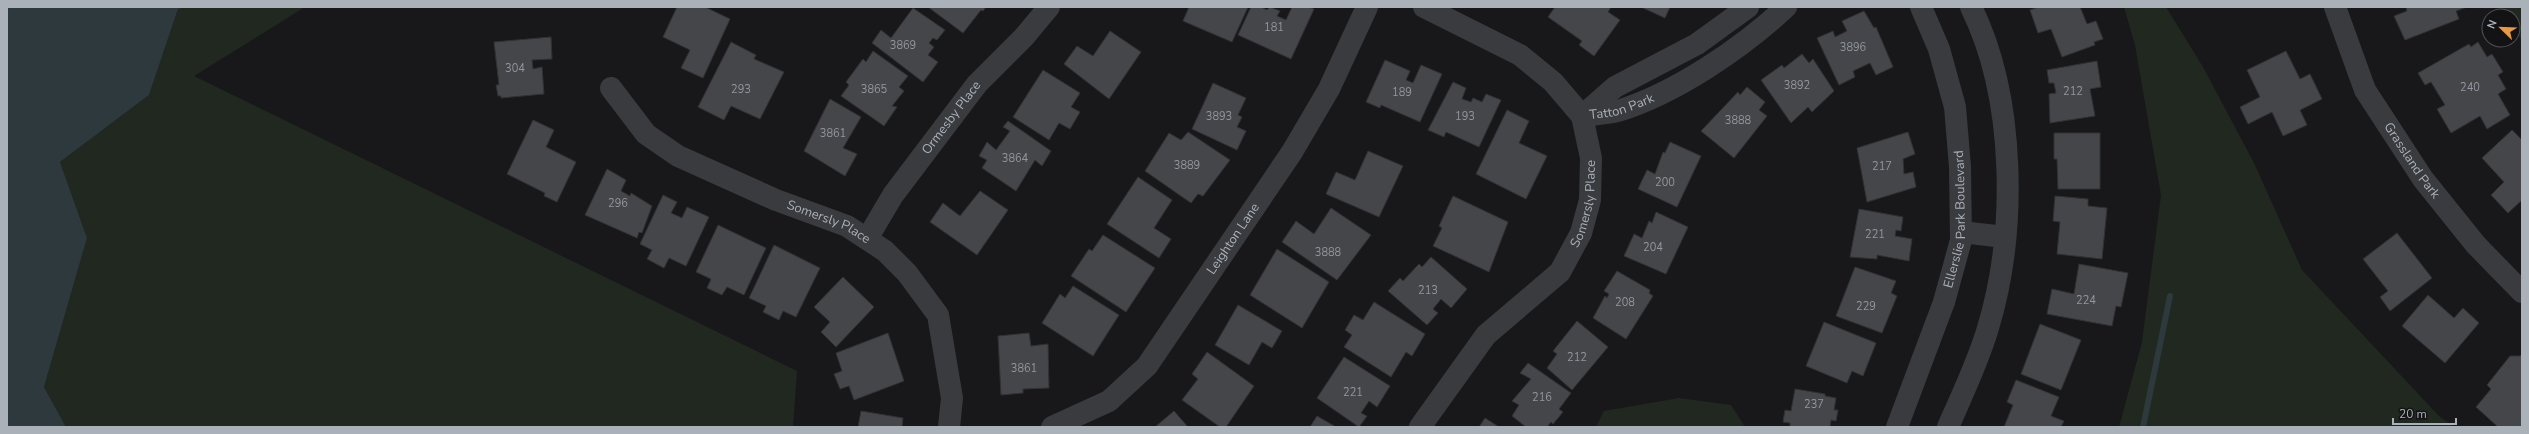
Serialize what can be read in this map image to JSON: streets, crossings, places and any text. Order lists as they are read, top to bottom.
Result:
{
  "streets": {
    "street": [
      "Tatton Park",
      "Ormesby Place",
      "Grassland Park",
      "Somersly Place",
      "Ellerslie Park Boulevard",
      "Leighton Lane"
    ]
  },
  "crossings": [
    ["Tatton Park", "Somersly Place"],
    ["Ormesby Place", "Somersly Place"]
  ],
  "house_numbers": [
    "181",
    "3869",
    "3896",
    "304",
    "3892",
    "240",
    "293",
    "3865",
    "212",
    "189",
    "3893",
    "193",
    "3888",
    "3861",
    "3864",
    "3889",
    "217",
    "200",
    "296",
    "221",
    "204",
    "3888",
    "213",
    "224",
    "208",
    "229",
    "212",
    "3861",
    "221",
    "216",
    "237"
  ],
  "scale_bar": "20 m",
  "north": "top left"
}
